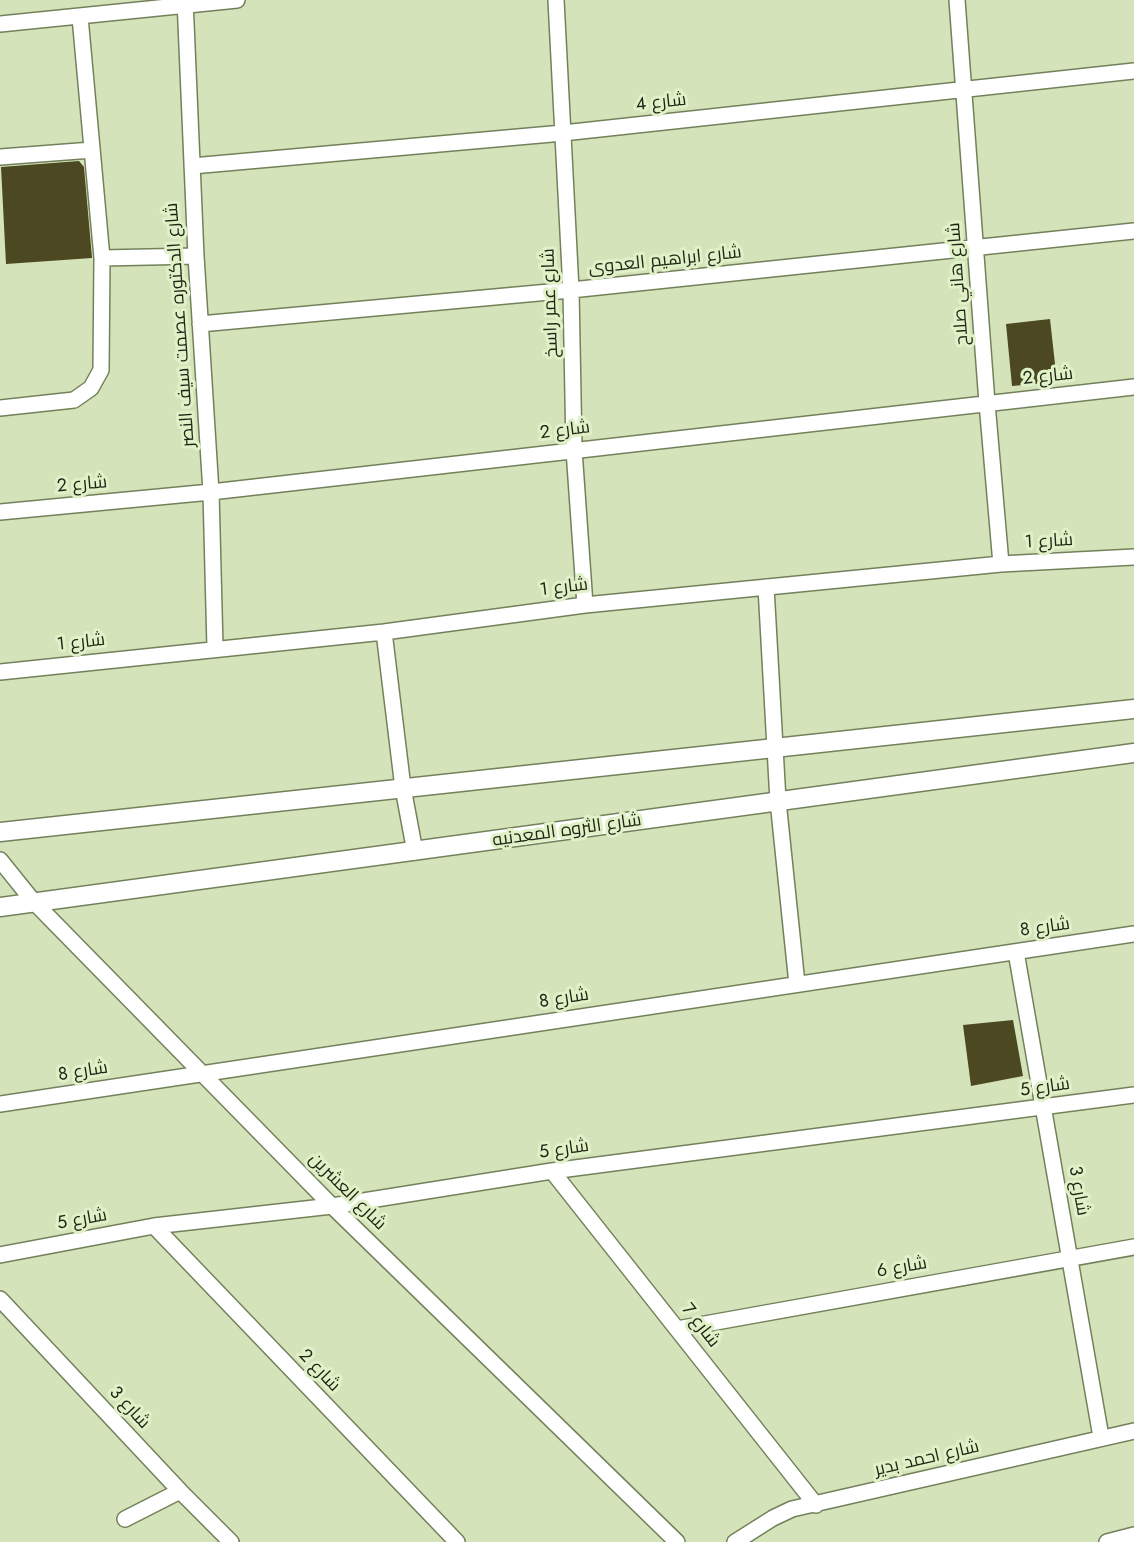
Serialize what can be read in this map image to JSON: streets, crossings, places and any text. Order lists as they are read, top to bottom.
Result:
{
  "streets": {
    "street": [
      "شارع 4",
      "شارع ابراهيم العدوى",
      "شارع هاني صلاح",
      "شارع عمر راسخ",
      "شارع الدكتوره عصمت سيف النصر",
      "شارع 2",
      "شارع 1",
      "شارع الثروه المعدنيه",
      "شارع 8",
      "شارع 5",
      "شارع 3",
      "شارع العشرين",
      "شارع 6",
      "شارع 7",
      "شارع احمد بدير"
    ]
  },
  "crossings": [
    ["شارع 4", "شارع هاني صلاح"],
    ["شارع 4", "شارع عمر راسخ"],
    ["شارع 4", "شارع الدكتوره عصمت سيف النصر"],
    ["شارع ابراهيم العدوى", "شارع هاني صلاح"],
    ["شارع ابراهيم العدوى", "شارع عمر راسخ"],
    ["شارع ابراهيم العدوى", "شارع الدكتوره عصمت سيف النصر"],
    ["شارع هاني صلاح", "شارع 2"],
    ["شارع هاني صلاح", "شارع 1"],
    ["شارع عمر راسخ", "شارع 2"],
    ["شارع عمر راسخ", "شارع 1"],
    ["شارع الدكتوره عصمت سيف النصر", "شارع 2"],
    ["شارع الدكتوره عصمت سيف النصر", "شارع 1"],
    ["شارع 2", "شارع 5"],
    ["شارع الثروه المعدنيه", "شارع العشرين"],
    ["شارع 8", "شارع 3"],
    ["شارع 8", "شارع العشرين"],
    ["شارع 5", "شارع 3"],
    ["شارع 5", "شارع العشرين"],
    ["شارع 5", "شارع 7"],
    ["شارع 3", "شارع 6"],
    ["شارع 3", "شارع احمد بدير"],
    ["شارع 6", "شارع 7"],
    ["شارع 7", "شارع احمد بدير"]
  ]
}
